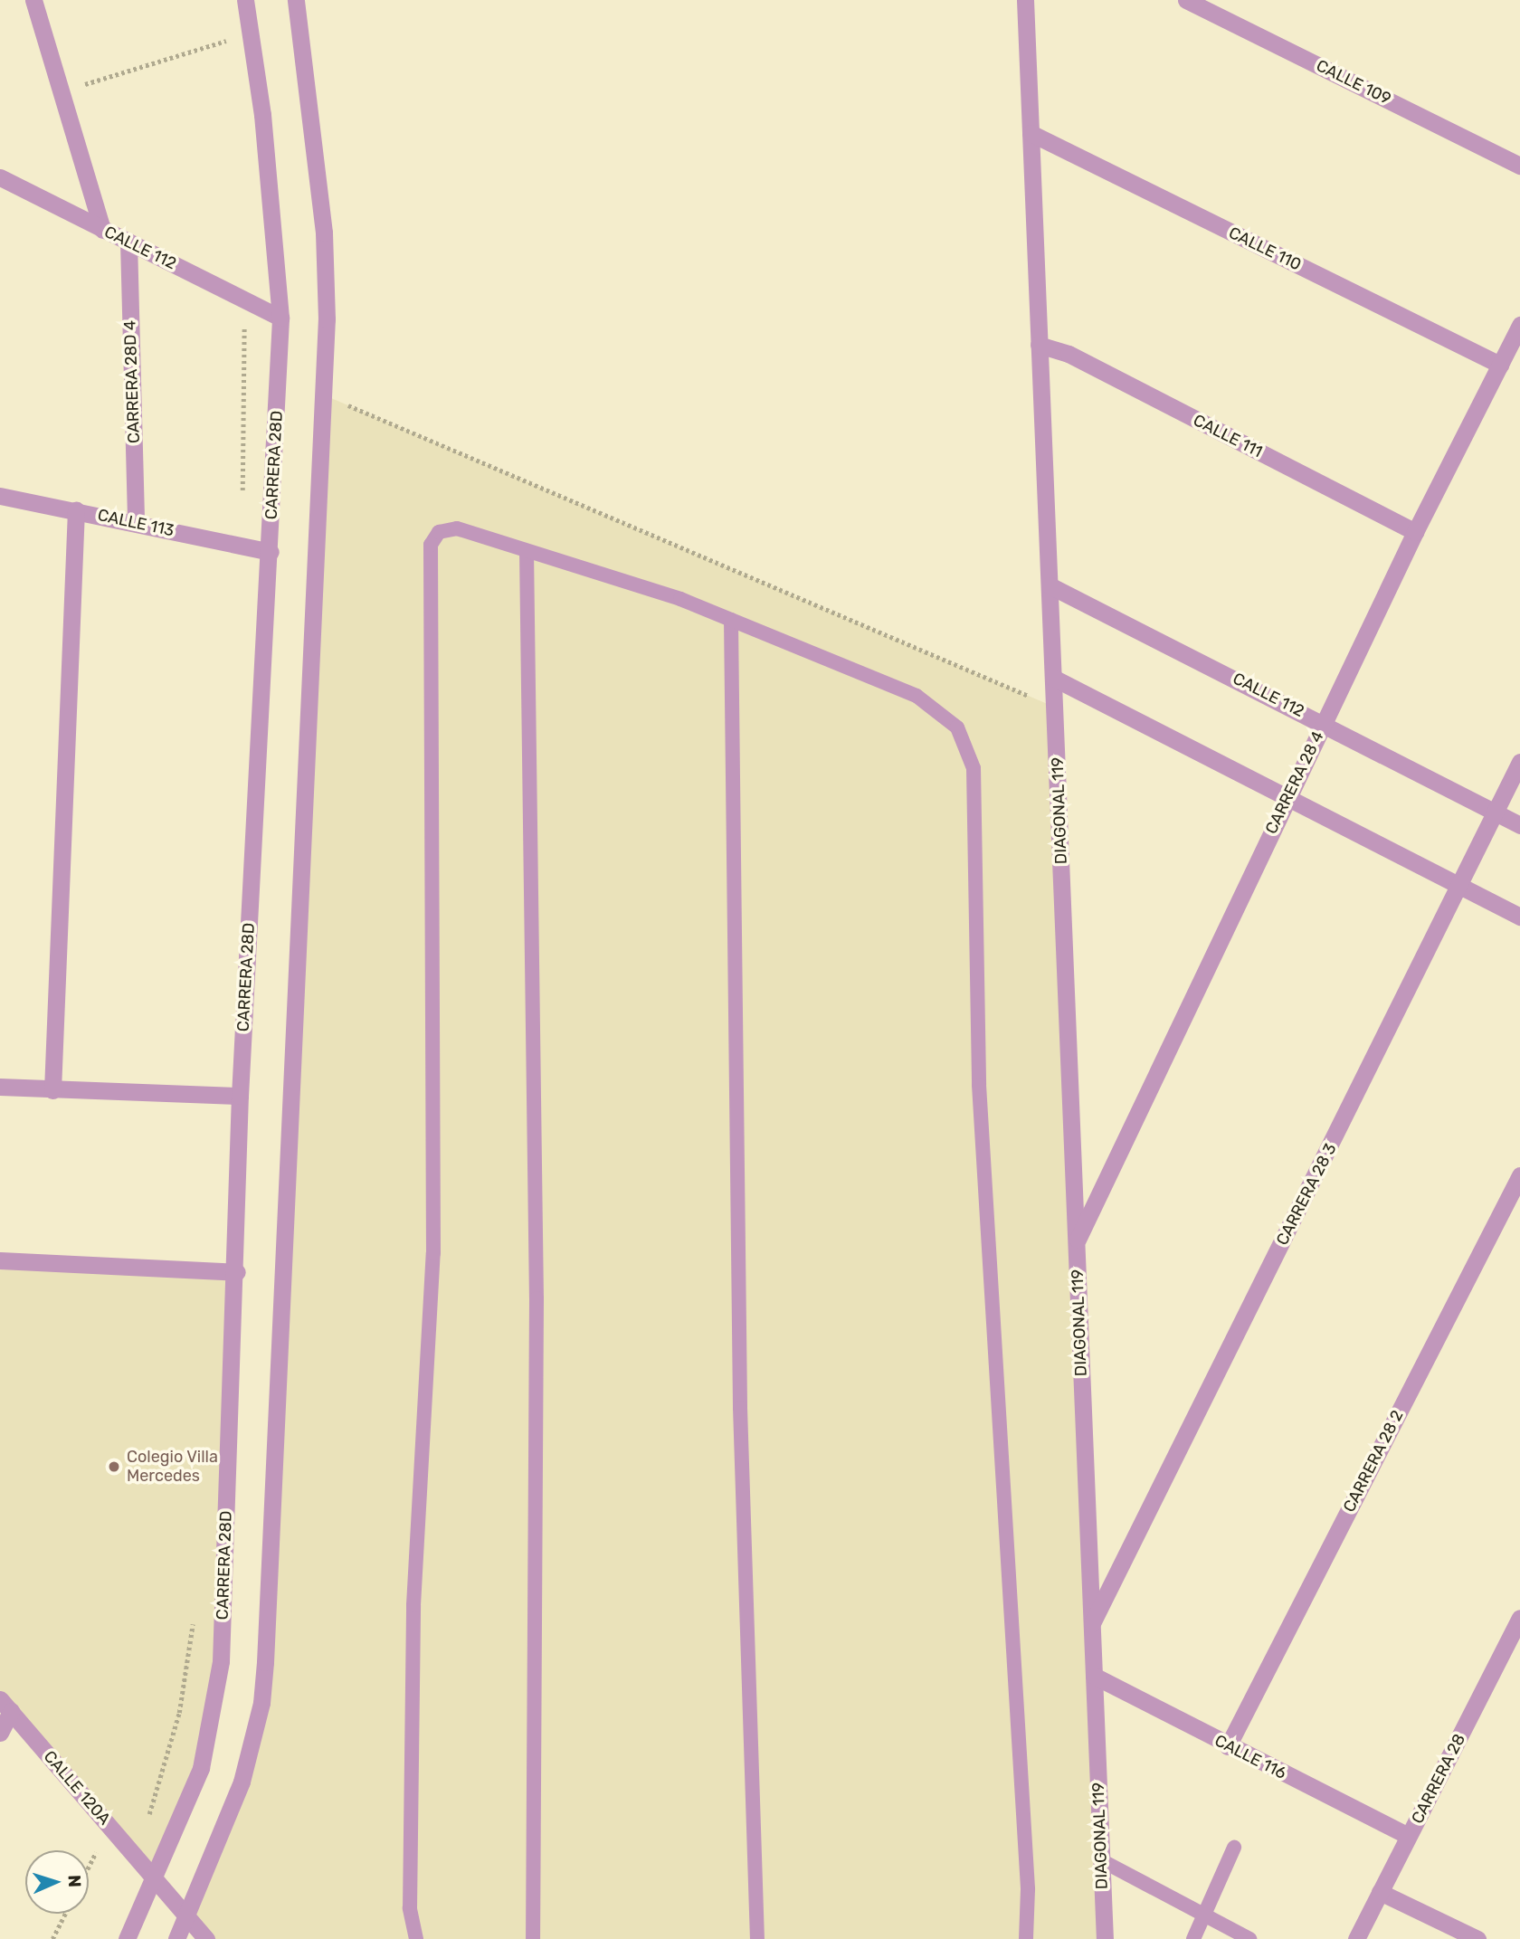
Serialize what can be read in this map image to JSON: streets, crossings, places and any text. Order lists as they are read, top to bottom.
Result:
{
  "streets": {
    "street": [
      "CALLE 109",
      "CALLE 112",
      "CALLE 110",
      "CARRERA 28D 4",
      "CALLE 111",
      "CARRERA 28D",
      "CALLE 113",
      "CARRERA 28 4",
      "DIAGONAL 119",
      "CARRERA 28 3",
      "CARRERA 28 2",
      "CALLE 116",
      "CARRERA 28",
      "CALLE 120A"
    ]
  },
  "crossings": [
    ["CALLE 112", "CARRERA 28D 4"],
    ["CALLE 112", "CARRERA 28D"],
    ["CALLE 112", "CARRERA 28 4"],
    ["CALLE 112", "DIAGONAL 119"],
    ["CALLE 112", "CARRERA 28 3"],
    ["CALLE 110", "CARRERA 28 4"],
    ["CALLE 110", "DIAGONAL 119"],
    ["CARRERA 28D 4", "CALLE 113"],
    ["CALLE 111", "CARRERA 28 4"],
    ["CALLE 111", "DIAGONAL 119"],
    ["CARRERA 28D", "CALLE 113"],
    ["CARRERA 28D", "CALLE 120A"],
    ["CARRERA 28 4", "DIAGONAL 119"],
    ["DIAGONAL 119", "CARRERA 28 3"],
    ["DIAGONAL 119", "CALLE 116"],
    ["CARRERA 28 2", "CALLE 116"],
    ["CALLE 116", "CARRERA 28"]
  ],
  "places": ["Colegio Villa Mercedes"],
  "north": "right"
}
